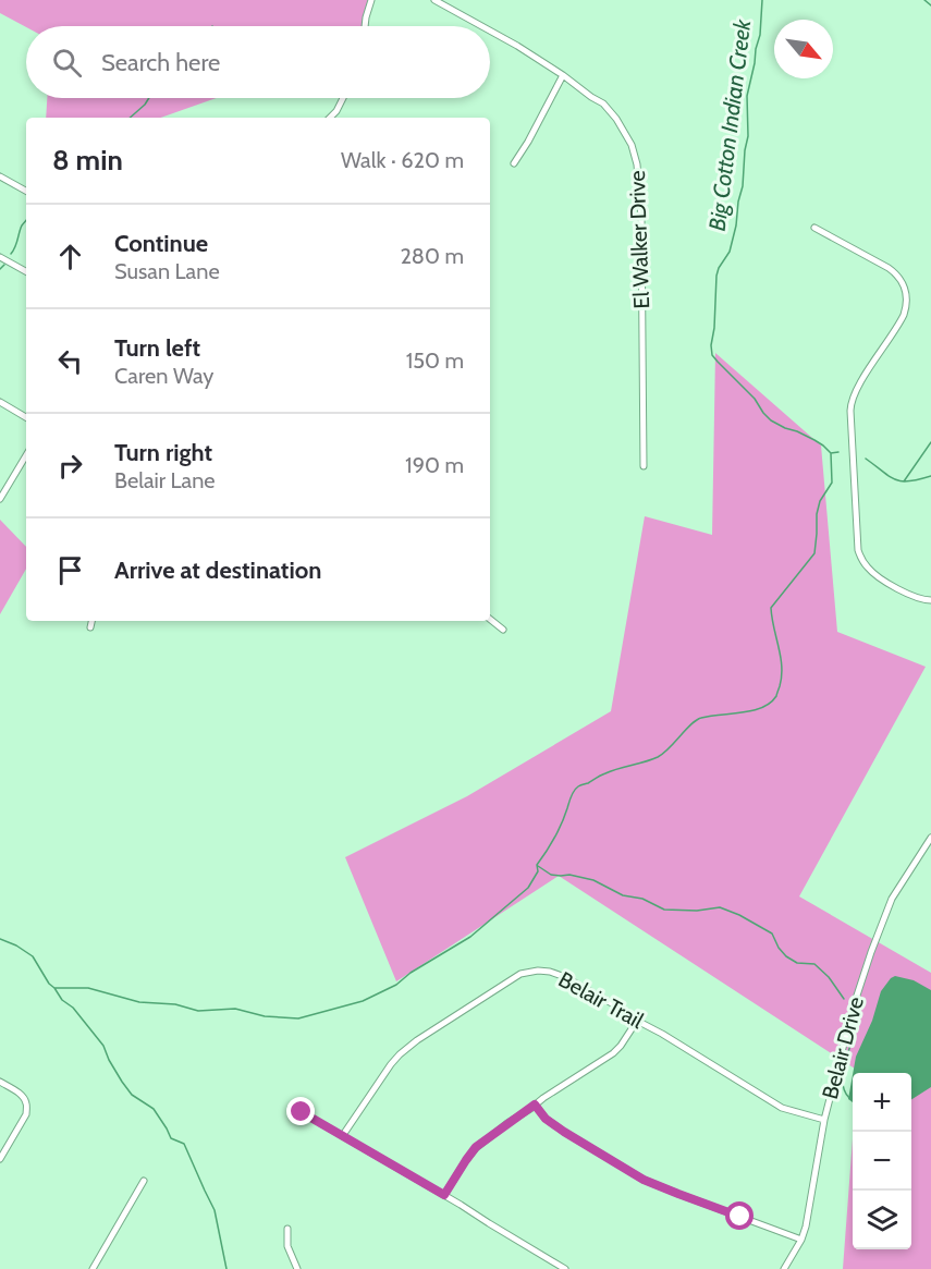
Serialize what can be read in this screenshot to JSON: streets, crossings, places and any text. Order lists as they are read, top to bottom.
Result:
{
  "streets": {
    "street": ["El Walker Drive", "Belair Trail", "Belair Drive"]
  },
  "crossings": [
    ["Belair Trail", "Belair Drive"]
  ],
  "water": ["Big Cotton Indian Creek"],
  "north": "bottom right",
  "page": {
    "search": "Search here",
    "heading": ["8 min", "Walk · 620 m"],
    "list": [
      ["Continue", "Susan Lane", "280 m"],
      ["Turn left", "Caren Way", "150 m"],
      ["Turn right", "Belair Lane", "190 m"],
      "Arrive at destination"
    ],
    "map_buttons": ["+", "−"]
  }
}
